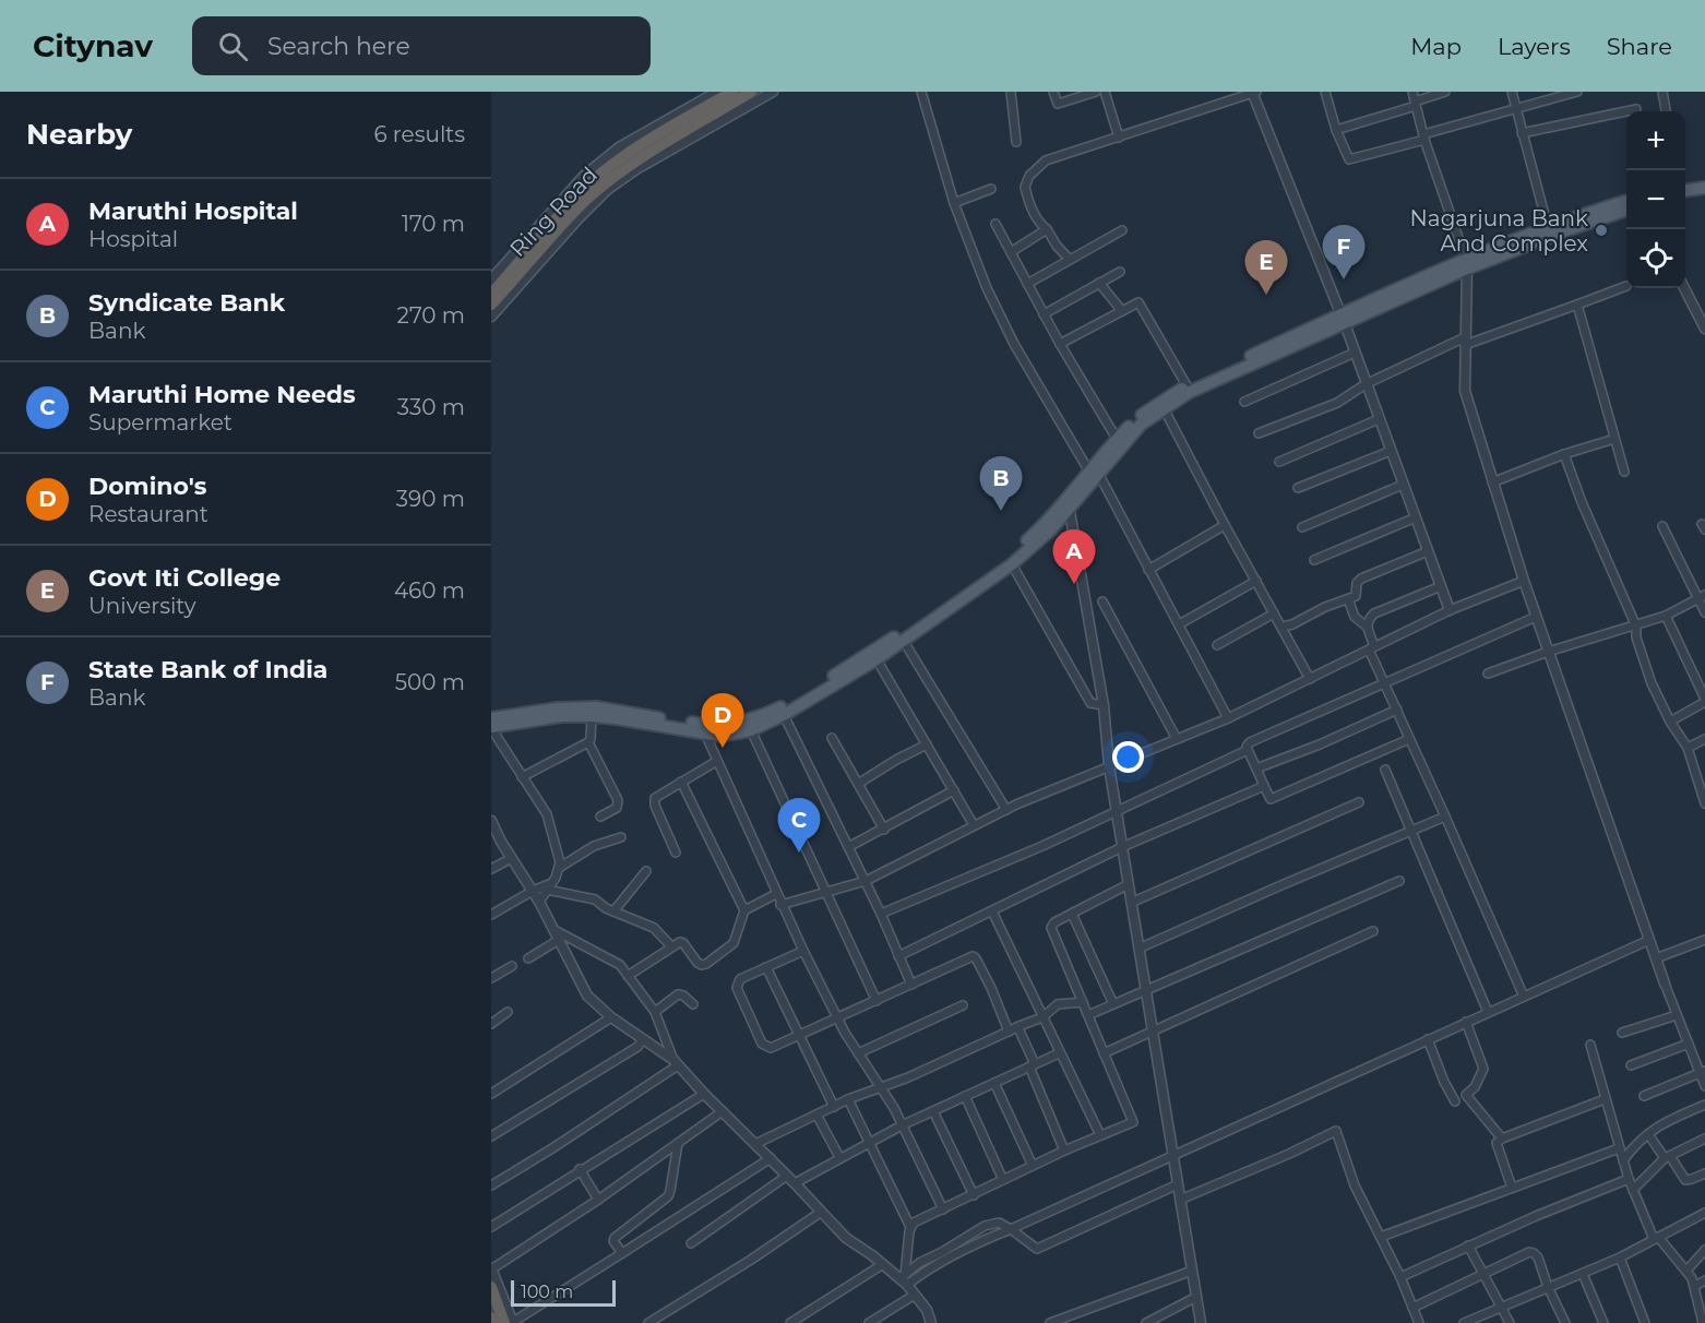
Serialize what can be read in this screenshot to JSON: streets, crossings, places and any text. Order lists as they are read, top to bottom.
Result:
{
  "streets": {
    "highway": ["Ring Road"]
  },
  "places": ["Nagarjuna Bank And Complex"],
  "scale_bar": "100 m",
  "page": {
    "header": "Citynav",
    "search": "Search here",
    "nav": ["Map", "Layers", "Share"],
    "heading": ["Nearby", "6 results"],
    "map_buttons": ["+", "−"],
    "list": [
      {
        "mark": "A",
        "name": "Maruthi Hospital",
        "note": "Hospital",
        "value": "170 m"
      },
      {
        "mark": "B",
        "name": "Syndicate Bank",
        "note": "Bank",
        "value": "270 m"
      },
      {
        "mark": "C",
        "name": "Maruthi Home Needs",
        "note": "Supermarket",
        "value": "330 m"
      },
      {
        "mark": "D",
        "name": "Domino's",
        "note": "Restaurant",
        "value": "390 m"
      },
      {
        "mark": "E",
        "name": "Govt Iti College",
        "note": "University",
        "value": "460 m"
      },
      {
        "mark": "F",
        "name": "State Bank of India",
        "note": "Bank",
        "value": "500 m"
      }
    ],
    "pins": [
      "F",
      "E",
      "B",
      "A",
      "D",
      "C"
    ],
    "scale": "100 m"
  }
}
